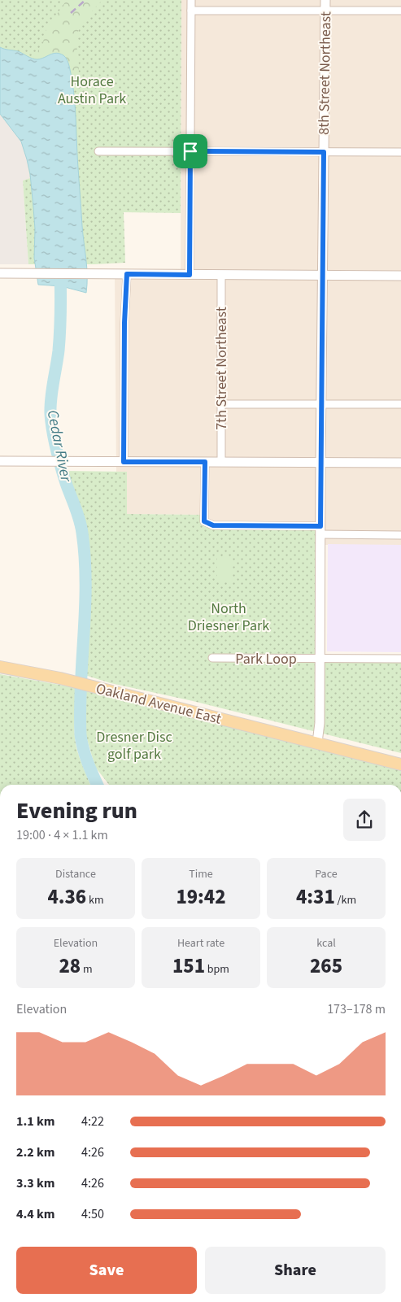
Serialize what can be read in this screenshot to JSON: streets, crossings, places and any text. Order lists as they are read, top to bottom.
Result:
{
  "streets": {
    "main road": ["Oakland Avenue East"],
    "street": ["8th Street Northeast", "7th Street Northeast", "Park Loop"]
  },
  "crossings": [
    ["8th Street Northeast", "Park Loop"],
    ["8th Street Northeast", "Oakland Avenue East"]
  ],
  "water": ["Cedar River"],
  "parks": ["Horace Austin Park", "North Driesner Park", "Dresner Disc golf park"],
  "page": {
    "heading": ["Evening run", "19:00 · 4 × 1.1 km"],
    "stats": [
      ["Distance", "4.36 km"],
      ["Time", "19:42"],
      ["Pace", "4:31 /km"],
      ["Elevation", "28 m"],
      ["Heart rate", "151 bpm"],
      ["kcal", "265"]
    ],
    "chart": ["Elevation", "173–178 m"],
    "list": [
      {
        "name": "1.1 km",
        "note": "4:22"
      },
      {
        "name": "2.2 km",
        "note": "4:26"
      },
      {
        "name": "3.3 km",
        "note": "4:26"
      },
      {
        "name": "4.4 km",
        "note": "4:50"
      }
    ],
    "buttons": ["Save", "Share"]
  }
}
